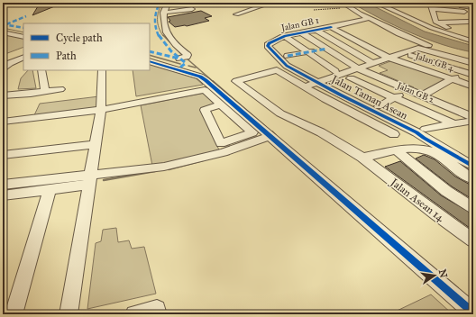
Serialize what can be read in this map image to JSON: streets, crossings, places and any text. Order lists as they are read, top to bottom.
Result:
{
  "streets": {
    "street": [
      "Jalan GB 1",
      "Jalan GB 4",
      "Jalan GB 2",
      "Jalan Taman Asean",
      "Jalan Asean 14"
    ]
  },
  "crossings": [
    ["Jalan GB 1", "Jalan GB 4"],
    ["Jalan GB 1", "Jalan GB 2"],
    ["Jalan GB 1", "Jalan Taman Asean"]
  ],
  "legend": ["Cycle path", "Path"],
  "north": "right"
}
